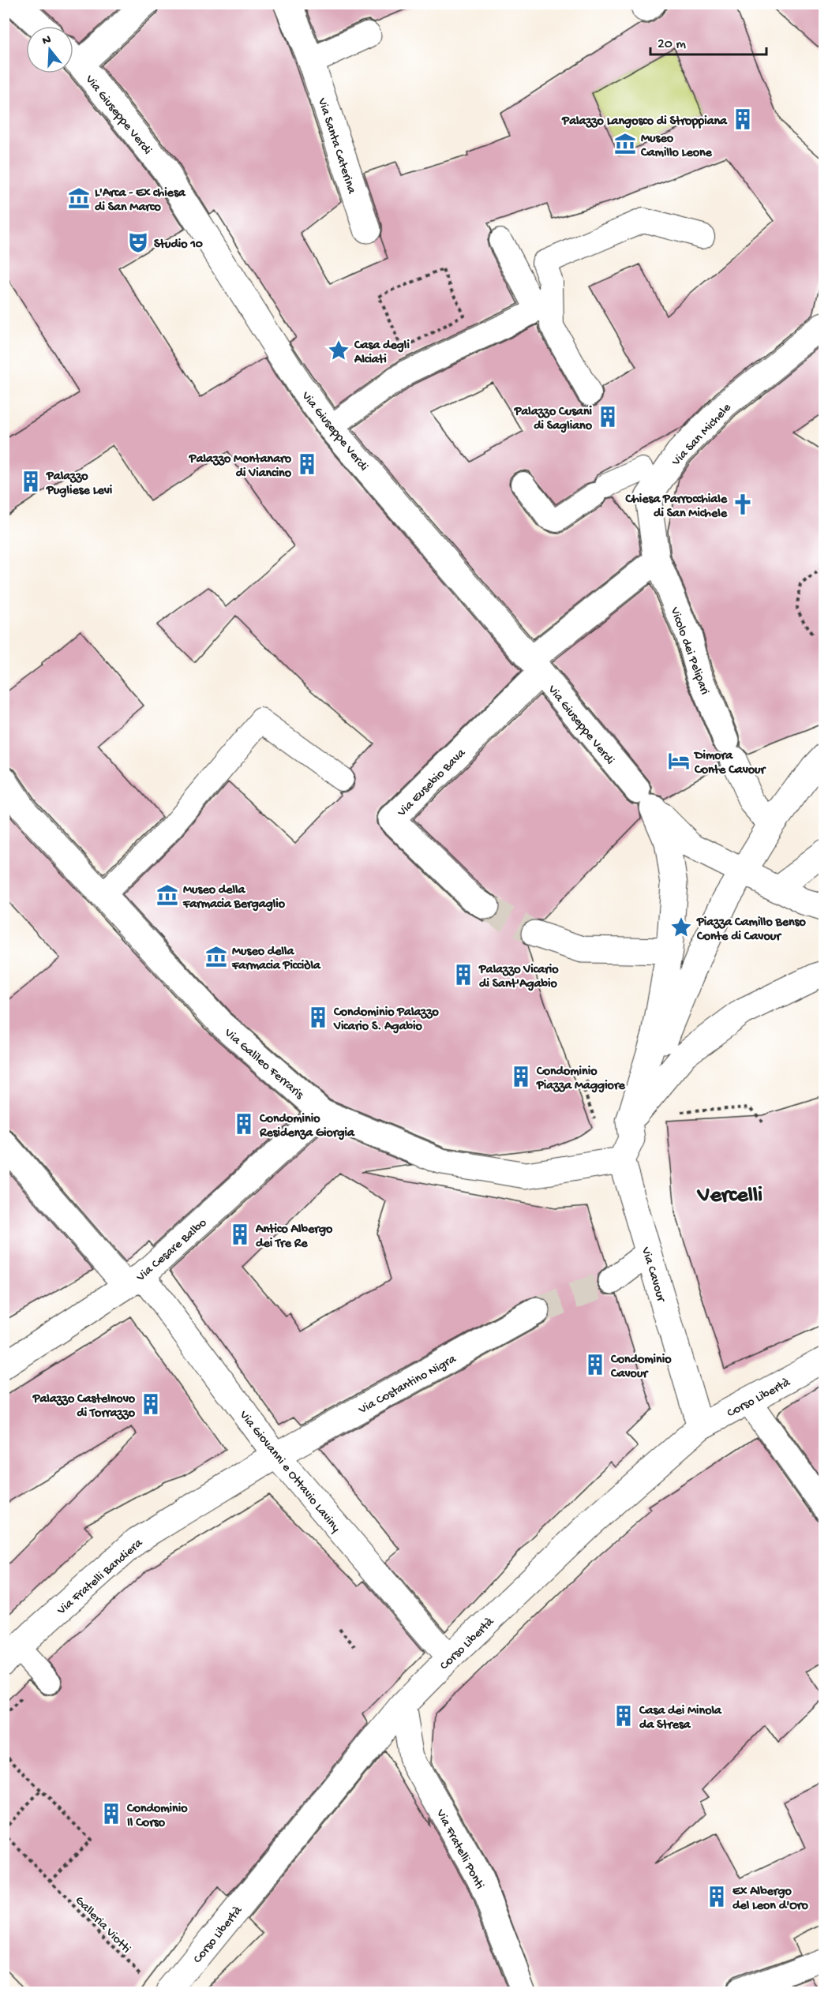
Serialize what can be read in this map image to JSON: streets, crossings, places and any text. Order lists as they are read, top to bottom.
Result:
{
  "streets": {
    "street": [
      "Via Giuseppe Verdi",
      "Via Santa Caterina",
      "Via San Michele",
      "Vicolo dei Pelipari",
      "Via Eusebio Bava",
      "Via Galileo Ferraris",
      "Via Cesare Balbo",
      "Via Cavour",
      "Via Costantino Nigra",
      "Corso Libertà",
      "Via Giovanni e Ottavio Laviny",
      "Via Fratelli Bandiera",
      "Via Fratelli Ponti"
    ],
    "path": ["Galleria Viotti"]
  },
  "crossings": [
    ["Via Giuseppe Verdi", "Via Eusebio Bava"],
    ["Via San Michele", "Vicolo dei Pelipari"],
    ["Via Galileo Ferraris", "Via Cesare Balbo"],
    ["Via Galileo Ferraris", "Via Cavour"],
    ["Via Cesare Balbo", "Via Giovanni e Ottavio Laviny"],
    ["Via Cavour", "Corso Libertà"],
    ["Via Costantino Nigra", "Via Giovanni e Ottavio Laviny"],
    ["Via Costantino Nigra", "Via Fratelli Bandiera"],
    ["Corso Libertà", "Via Giovanni e Ottavio Laviny"],
    ["Corso Libertà", "Via Fratelli Ponti"],
    ["Via Giovanni e Ottavio Laviny", "Via Fratelli Bandiera"]
  ],
  "districts": ["Vercelli"],
  "places": {
    "building": [
      "Palazzo Langosco di Stroppiana",
      "Palazzo Cusani di Sagliano",
      "Palazzo Montanaro di Viancino",
      "Palazzo Pugliese Levi",
      "Palazzo Vicario di Sant'Agabio",
      "Condominio Palazzo Vicario S. Agabio",
      "Condominio Piazza Maggiore",
      "Condominio Residenza Giorgia",
      "Antico Albergo dei Tre Re",
      "Condominio Cavour",
      "Palazzo Castelnovo di Torrazzo",
      "Casa dei Minola da Stresa",
      "Condominio Il Corso",
      "Ex Albergo del Leon d'Oro"
    ],
    "museum": [
      "Museo Camillo Leone",
      "L'Arca - Ex chiesa di San Marco",
      "Museo della Farmacia Bergaglio",
      "Museo della Farmacia Picciòla"
    ],
    "theatre": ["Studio 10"],
    "place": ["Casa degli Alciati", "Piazza Camillo Benso Conte di Cavour"],
    "church": ["Chiesa Parrocchiale di San Michele"],
    "hotel": ["Dimora Conte Cavour"]
  },
  "scale_bar": "20 m",
  "north": "top"
}
